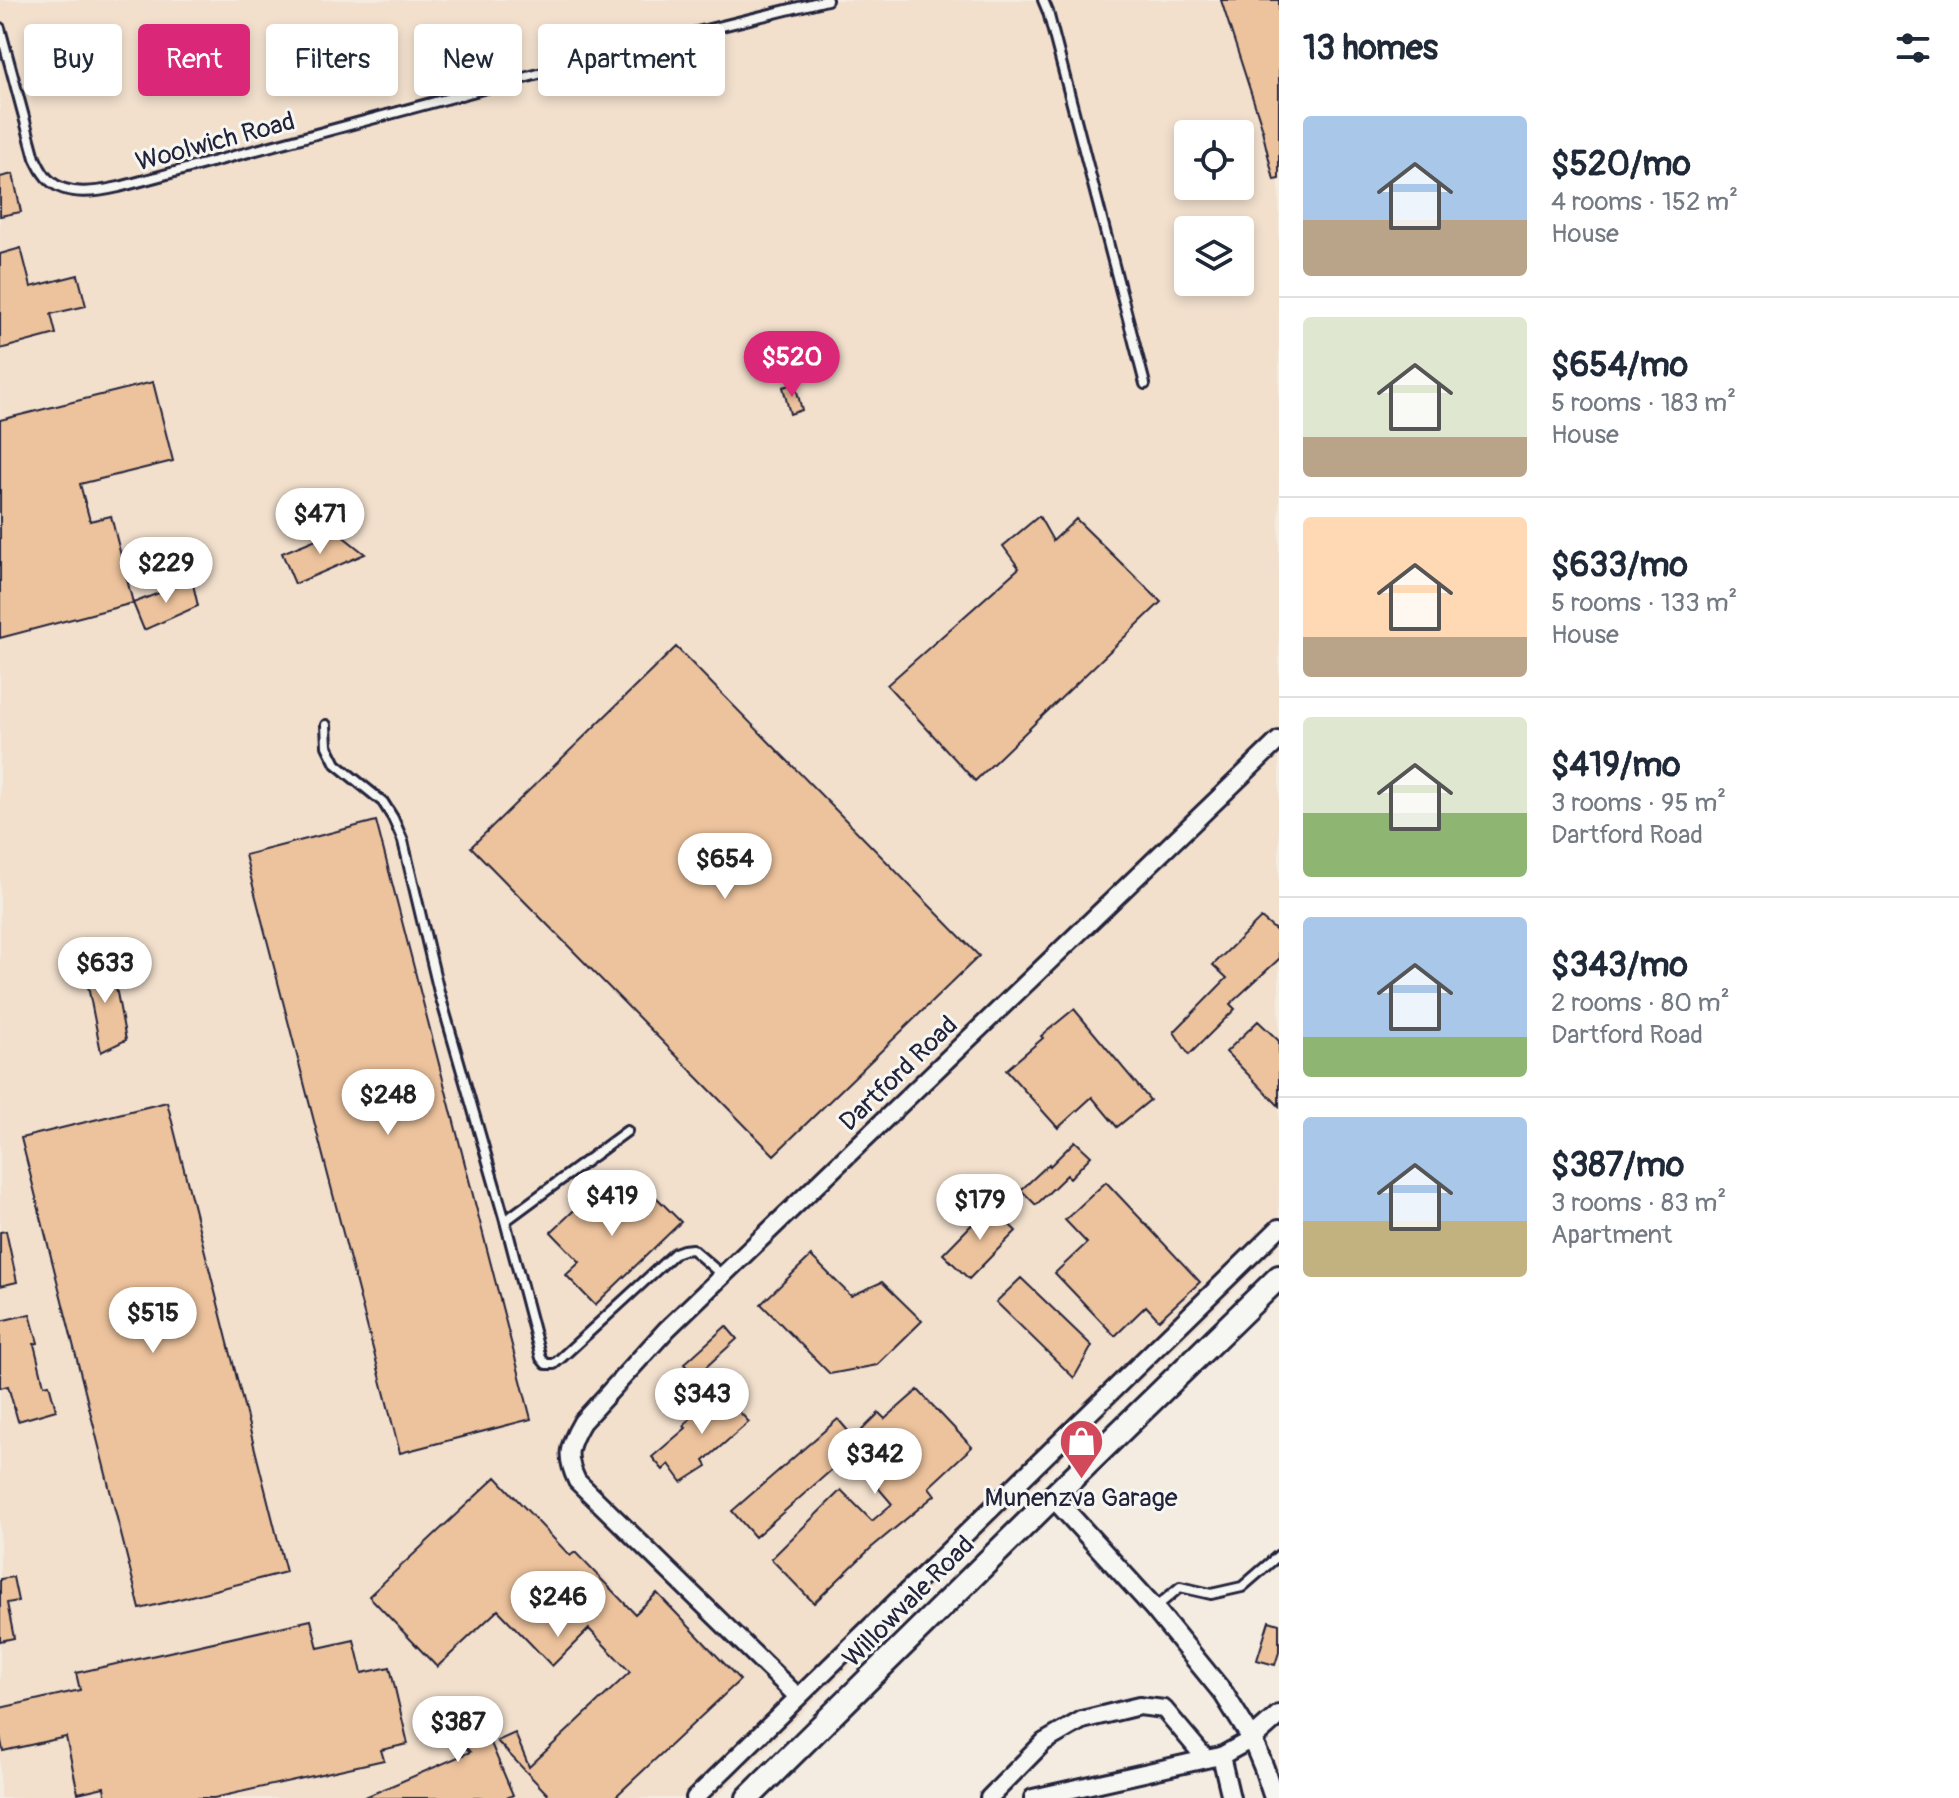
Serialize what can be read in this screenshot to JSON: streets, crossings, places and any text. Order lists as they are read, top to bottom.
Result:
{
  "streets": {
    "main road": ["Willowvale Road"],
    "street": ["Dartford Road"],
    "lane": ["Woolwich Road"]
  },
  "places": {
    "shop": ["Munenzva Garage"]
  },
  "page": {
    "heading": "13 homes",
    "chip": [
      "Buy",
      "Rent",
      "Filters",
      "New",
      "Apartment"
    ],
    "list": [
      {
        "name": "$520/mo",
        "note": "4 rooms · 152 m² · House"
      },
      {
        "name": "$654/mo",
        "note": "5 rooms · 183 m² · House"
      },
      {
        "name": "$633/mo",
        "note": "5 rooms · 133 m² · House"
      },
      {
        "name": "$419/mo",
        "note": "3 rooms · 95 m² · Dartford Road"
      },
      {
        "name": "$343/mo",
        "note": "2 rooms · 80 m² · Dartford Road"
      },
      {
        "name": "$387/mo",
        "note": "3 rooms · 83 m² · Apartment"
      }
    ],
    "price": [
      "$520",
      "$471",
      "$229",
      "$654",
      "$633",
      "$248",
      "$419",
      "$179",
      "$515",
      "$343",
      "$342",
      "$246",
      "$387"
    ]
  }
}
